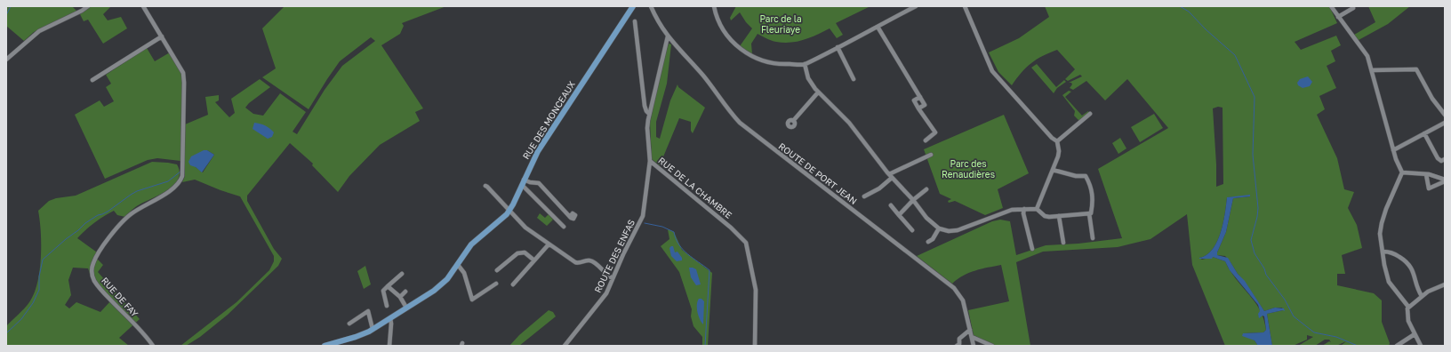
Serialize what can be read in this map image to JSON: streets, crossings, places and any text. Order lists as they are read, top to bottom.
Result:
{
  "streets": {
    "main road": ["RUE DES MONCEAUX"],
    "street": [
      "ROUTE DE PORT JEAN",
      "RUE DE LA CHAMBRE",
      "ROUTE DES ENFAS",
      "RUE DE FAY"
    ]
  },
  "crossings": [
    ["ROUTE DE PORT JEAN", "RUE DE LA CHAMBRE"],
    ["RUE DE LA CHAMBRE", "ROUTE DES ENFAS"]
  ],
  "parks": ["Parc de la Fleuriaye", "Parc des Renaudières"]
}
